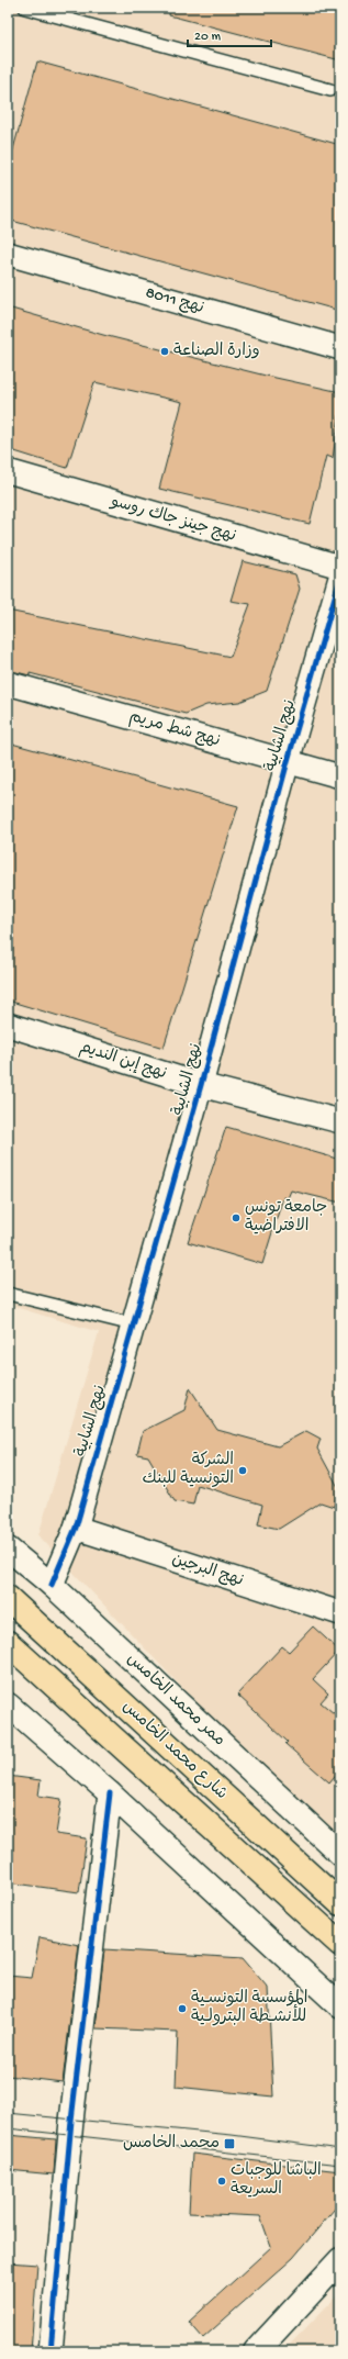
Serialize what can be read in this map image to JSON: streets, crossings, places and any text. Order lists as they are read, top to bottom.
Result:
{
  "streets": {
    "main road": ["شارع محمد الخامس"],
    "street": [
      "نهج 8011",
      "نهج جينز جاك روسو",
      "نهج شط مريم",
      "نهج الشابية",
      "نهج إبن النديم",
      "نهج البرجين",
      "ممر محمد الخامس"
    ]
  },
  "crossings": [
    ["نهج شط مريم", "نهج الشابية"],
    ["نهج الشابية", "نهج إبن النديم"],
    ["نهج الشابية", "نهج البرجين"],
    ["نهج الشابية", "ممر محمد الخامس"]
  ],
  "places": {
    "other": [
      "وزارة الصناعة",
      "جامعة تونس الافتراضية",
      "الشركة التونسية للبنك",
      "المؤسسة التونسـية للأنشـطة البترولـية",
      "الباشا للوجبات السريعة"
    ],
    "transit": ["محمد الخامس"]
  },
  "scale_bar": "20 m"
}
